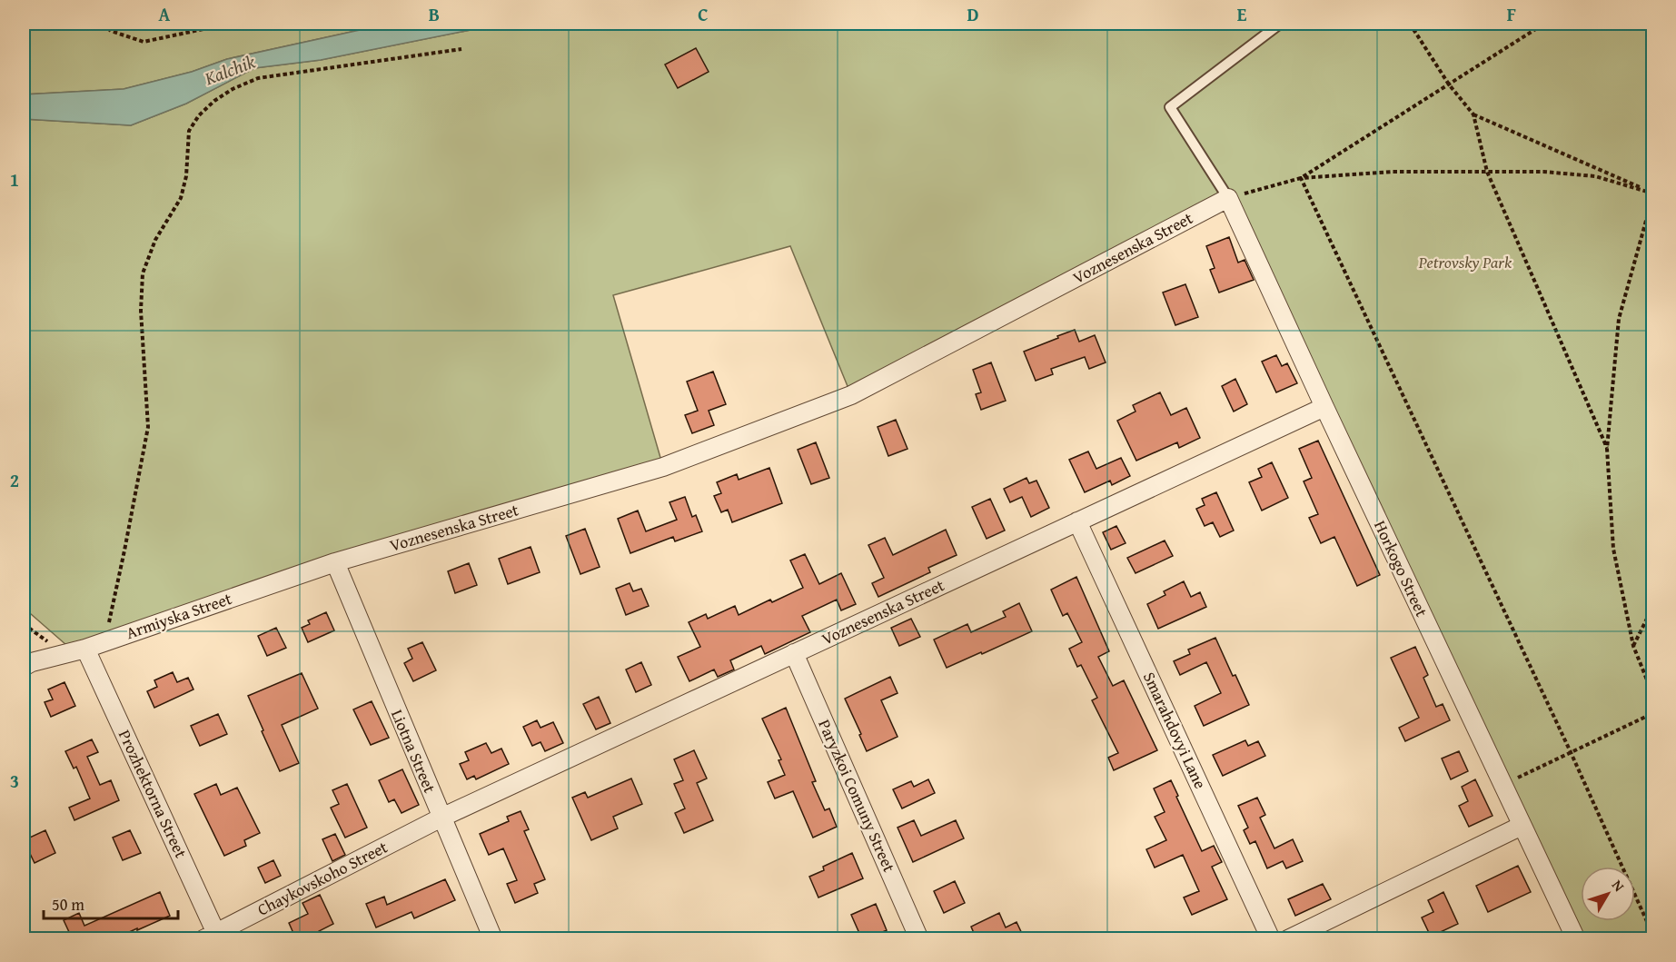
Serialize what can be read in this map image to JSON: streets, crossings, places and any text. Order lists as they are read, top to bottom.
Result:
{
  "streets": {
    "street": [
      "Voznesenska Street",
      "Horkogo Street",
      "Armiyska Street",
      "Smarahdovyi Lane",
      "Liotna Street",
      "Prozhektorna Street",
      "Paryzkoi Comuny Street",
      "Chaykovskoho Street"
    ]
  },
  "crossings": [
    ["Voznesenska Street", "Horkogo Street"],
    ["Voznesenska Street", "Armiyska Street"],
    ["Voznesenska Street", "Smarahdovyi Lane"],
    ["Voznesenska Street", "Liotna Street"],
    ["Voznesenska Street", "Paryzkoi Comuny Street"],
    ["Voznesenska Street", "Chaykovskoho Street"],
    ["Armiyska Street", "Liotna Street"],
    ["Armiyska Street", "Prozhektorna Street"],
    ["Liotna Street", "Chaykovskoho Street"],
    ["Prozhektorna Street", "Chaykovskoho Street"]
  ],
  "water": ["Kalchik"],
  "parks": ["Petrovsky Park"],
  "scale_bar": "50 m",
  "north": "top right",
  "grid": {
    "columns": [
      "A",
      "B",
      "C",
      "D",
      "E",
      "F"
    ],
    "rows": ["1", "2", "3"]
  }
}
